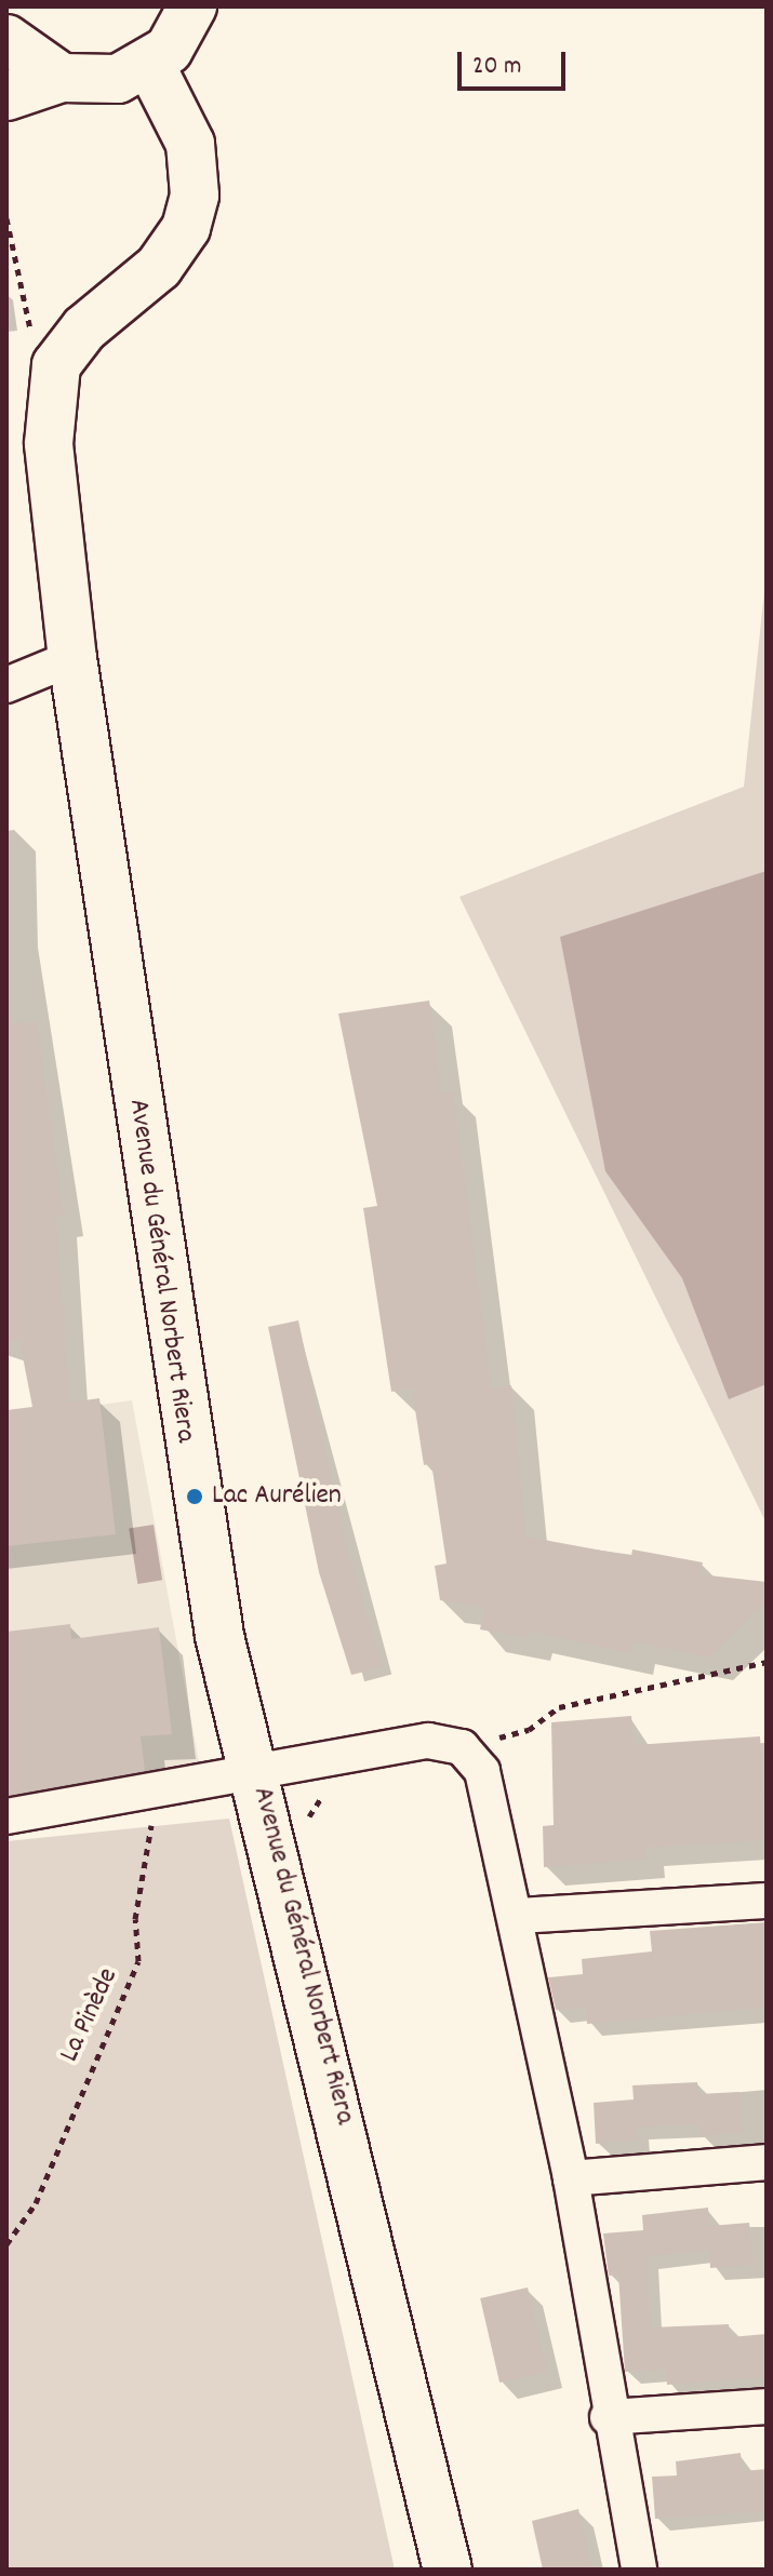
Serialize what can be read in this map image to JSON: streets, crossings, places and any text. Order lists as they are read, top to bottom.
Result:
{
  "streets": {
    "main road": ["Avenue du Général Norbert Riera"],
    "path": ["La Pinède"]
  },
  "places": ["Lac Aurélien"],
  "scale_bar": "20 m"
}
